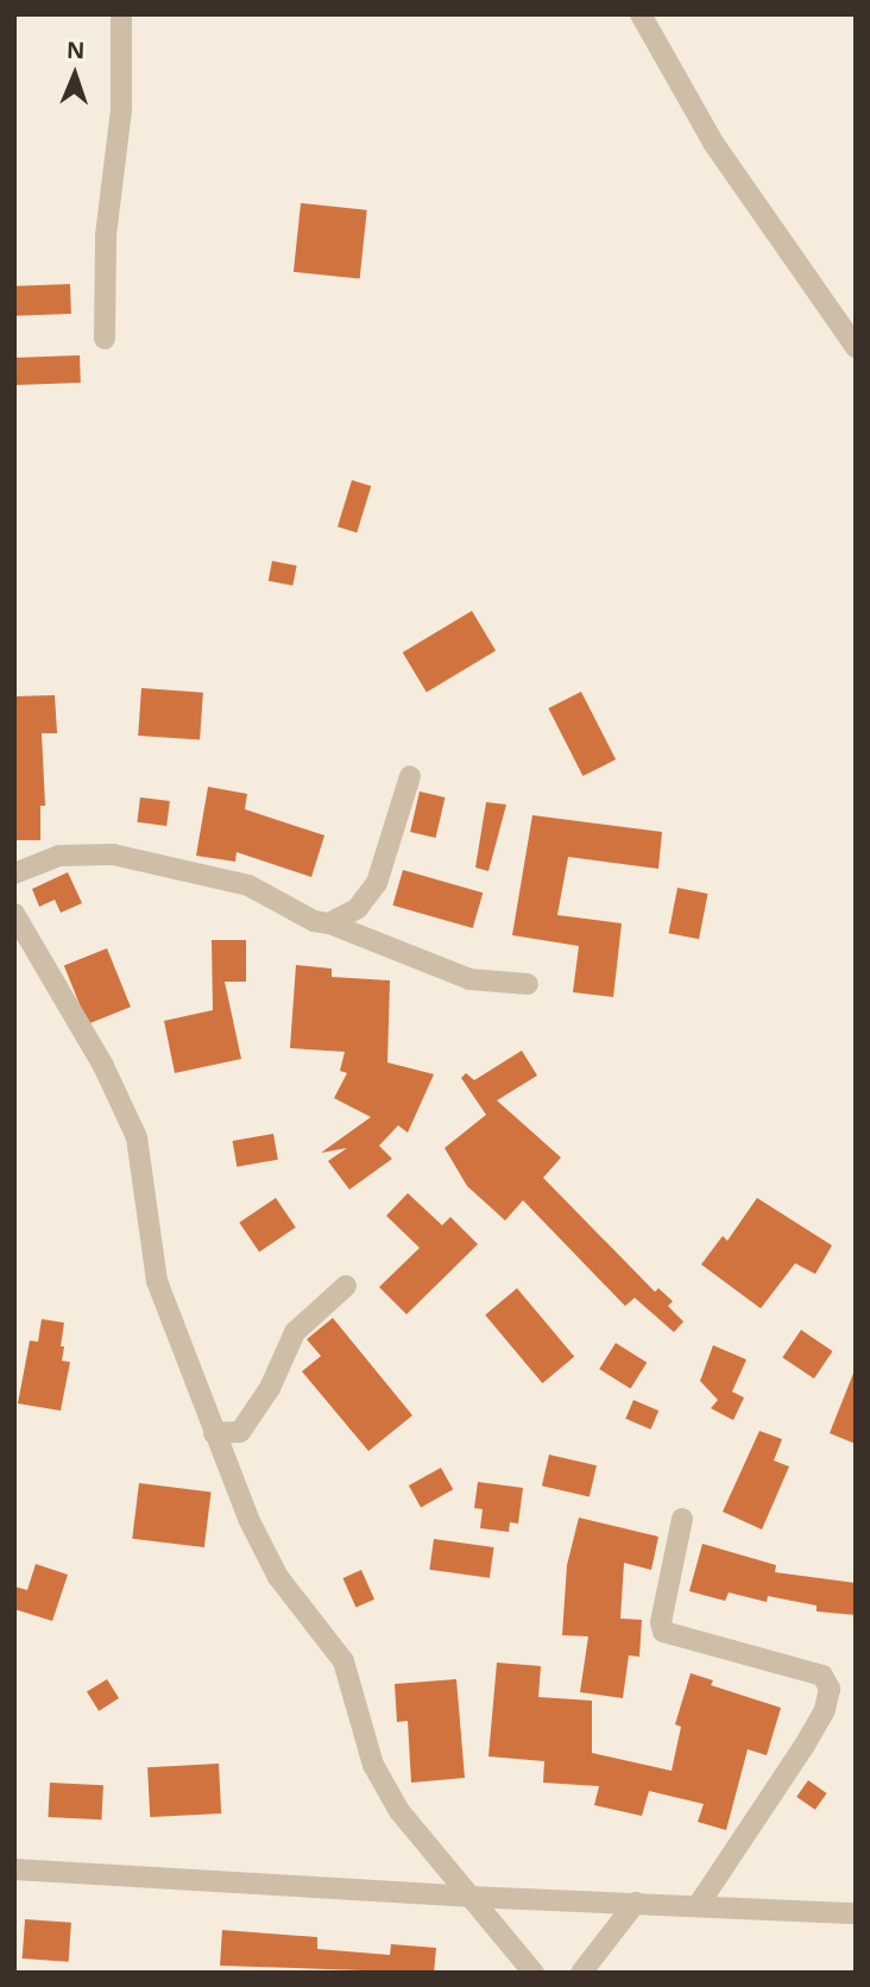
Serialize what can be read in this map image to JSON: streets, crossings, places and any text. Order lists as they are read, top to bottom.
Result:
{
  "north": "top"
}
